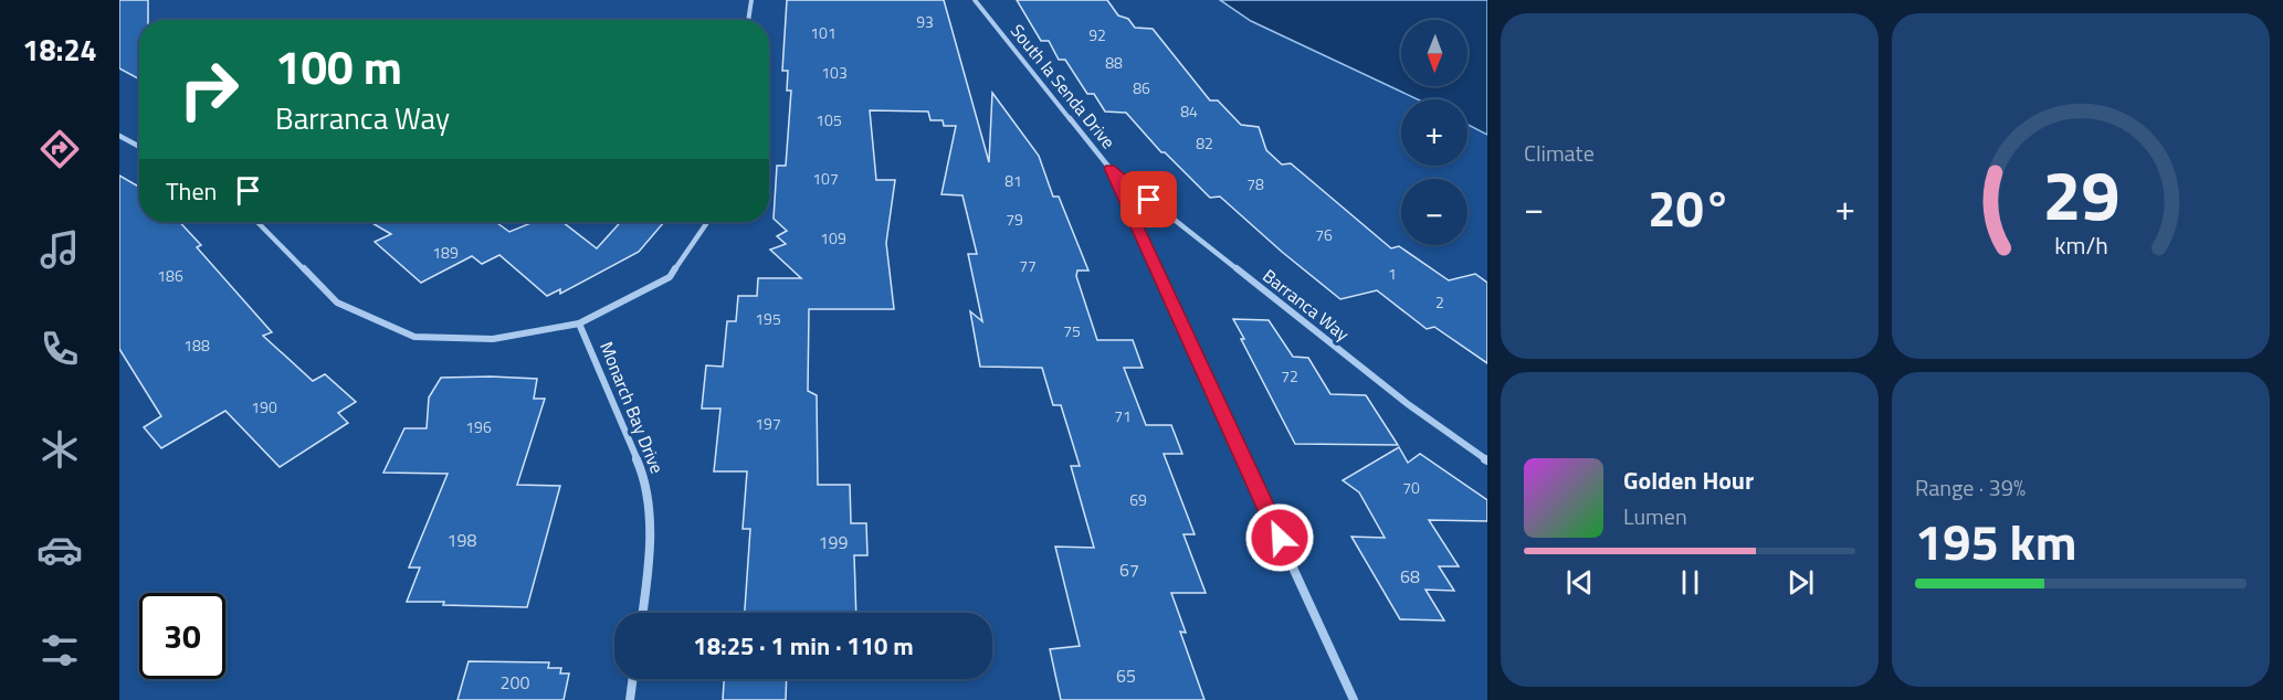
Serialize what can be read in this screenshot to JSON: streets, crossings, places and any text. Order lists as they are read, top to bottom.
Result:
{
  "streets": {
    "street": ["South la Senda Drive", "Barranca Way", "Monarch Bay Drive"]
  },
  "crossings": [
    ["South la Senda Drive", "Barranca Way"]
  ],
  "house_numbers": [
    "93",
    "101",
    "92",
    "88",
    "103",
    "86",
    "84",
    "105",
    "82",
    "107",
    "81",
    "78",
    "79",
    "76",
    "109",
    "189",
    "77",
    "1",
    "186",
    "2",
    "195",
    "75",
    "188",
    "72",
    "190",
    "71",
    "197",
    "196",
    "70",
    "69",
    "198",
    "199",
    "67",
    "68",
    "65",
    "200"
  ],
  "north": "bottom",
  "page": {
    "tabs": "18:24",
    "tile": [
      "Climate",
      ["Range · 39%", "195 km"]
    ],
    "map_buttons": ["+", "−"],
    "turn": ["100 m", "Barranca Way"],
    "then": "Then",
    "heat": ["−", "20°", "+"],
    "song": ["Golden Hour", "Lumen"],
    "limit": "30",
    "trip": "18:25 · 1 min · 110 m",
    "gauge": ["29", "km/h"]
  }
}
